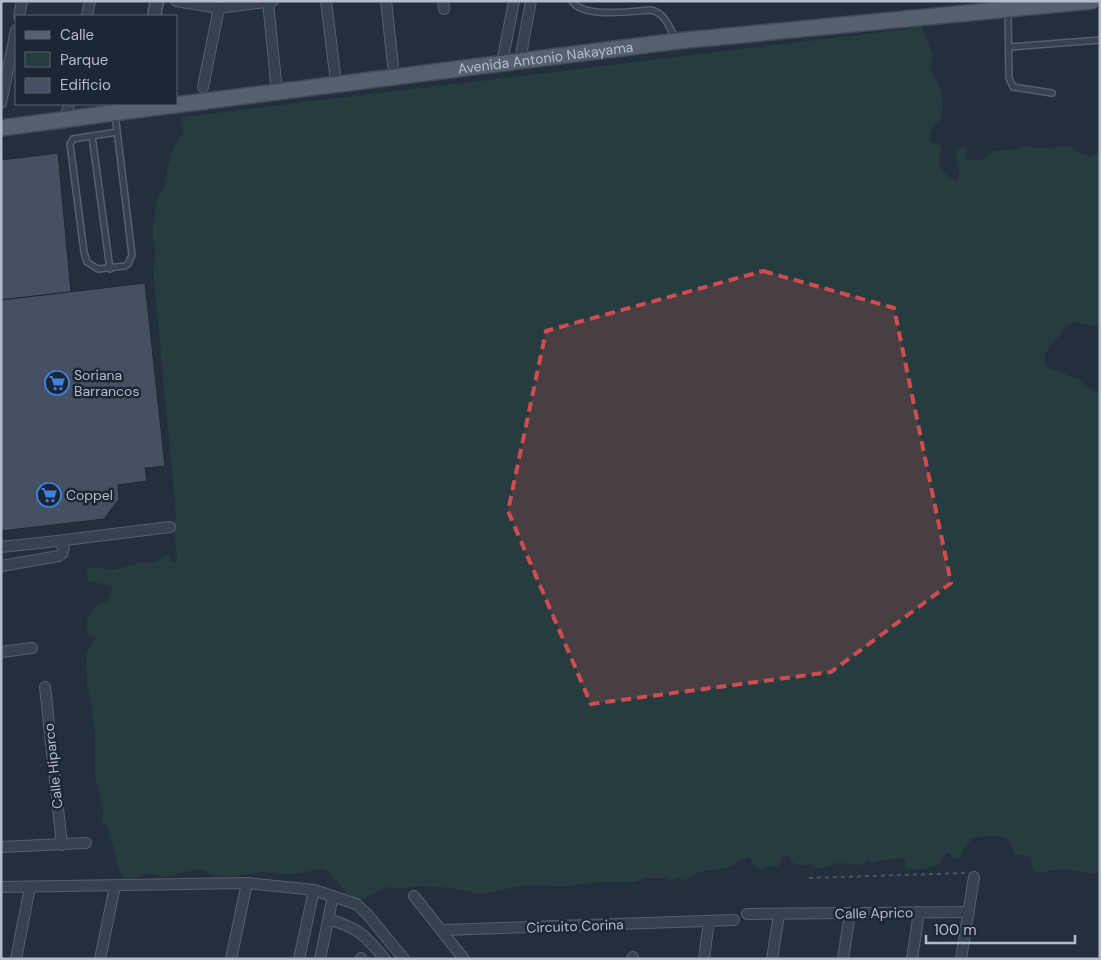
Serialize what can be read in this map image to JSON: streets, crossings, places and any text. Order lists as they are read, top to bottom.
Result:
{
  "streets": {
    "main road": ["Avenida Antonio Nakayama"],
    "street": ["Calle Hiparco", "Calle Aprico", "Circuito Corina"]
  },
  "places": {
    "supermarket": ["Soriana Barrancos", "Coppel"]
  },
  "legend": ["Calle", "Parque", "Edificio"],
  "scale_bar": "100 m"
}
